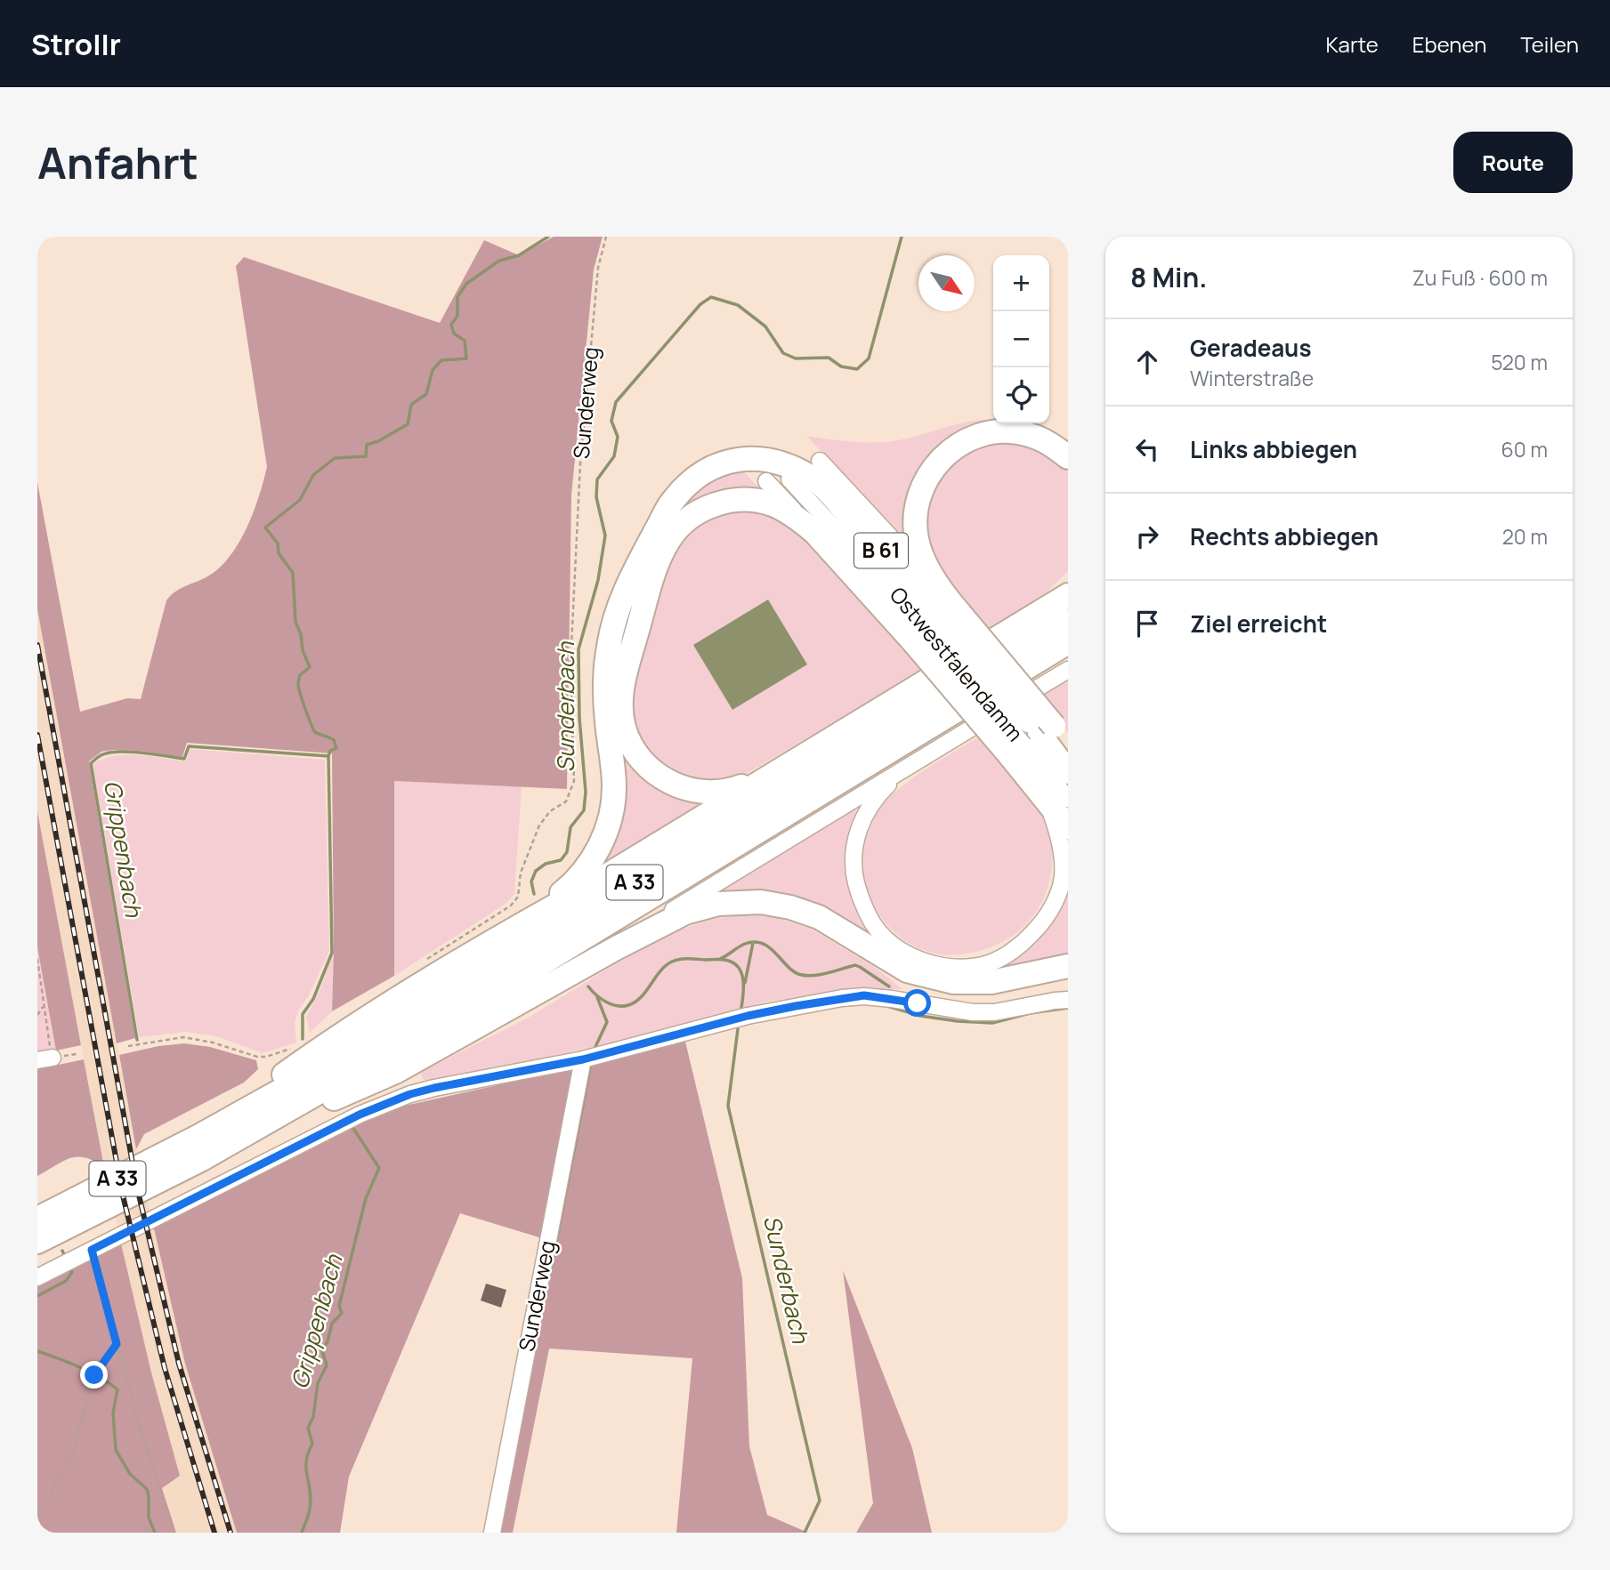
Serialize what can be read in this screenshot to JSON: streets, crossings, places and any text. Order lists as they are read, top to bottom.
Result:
{
  "streets": {
    "highway": ["B 61", "Ostwestfalendamm", "A 33"],
    "street": ["Sunderweg"]
  },
  "water": ["Sunderbach", "Grippenbach"],
  "north": "bottom right",
  "page": {
    "header": "Strollr",
    "nav": ["Karte", "Ebenen", "Teilen"],
    "buttons": "Route",
    "title": "Anfahrt",
    "heading": ["8 Min.", "Zu Fuß · 600 m"],
    "map_buttons": ["+", "−"],
    "list": [
      ["Geradeaus", "Winterstraße", "520 m"],
      ["Links abbiegen", "60 m"],
      ["Rechts abbiegen", "20 m"],
      "Ziel erreicht"
    ]
  }
}
